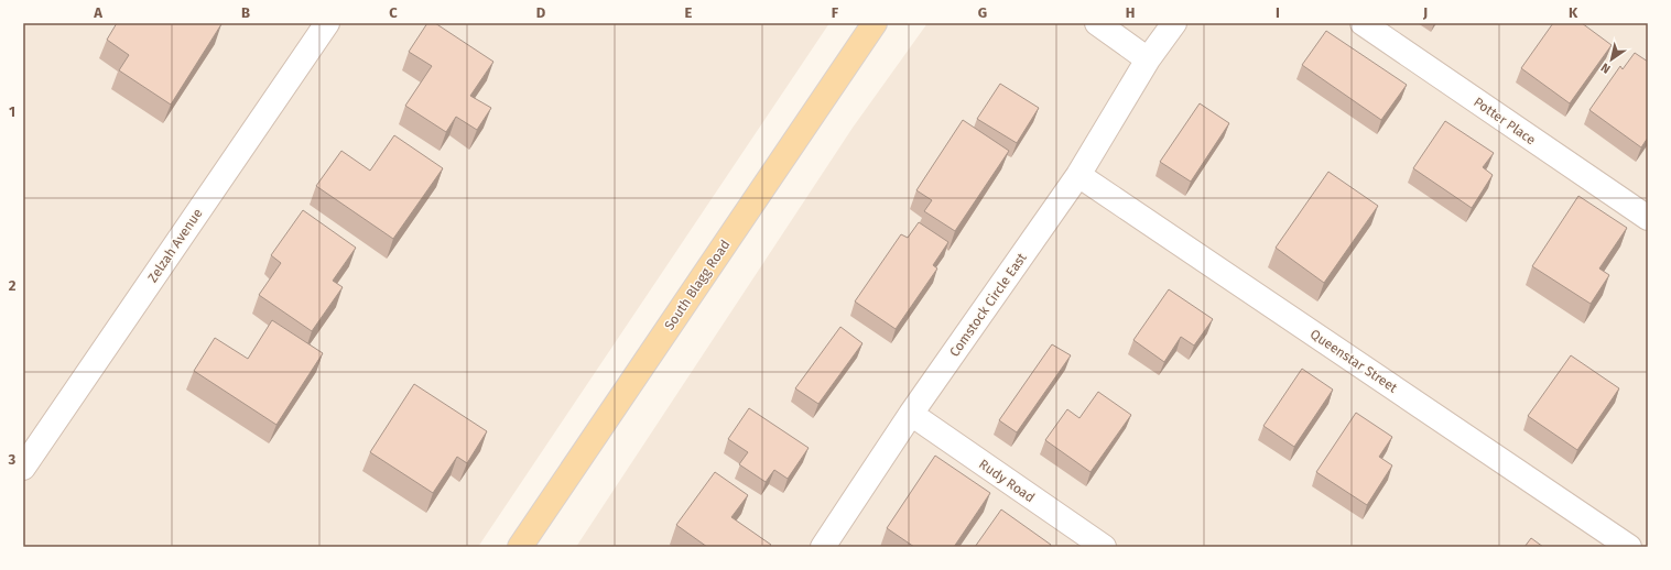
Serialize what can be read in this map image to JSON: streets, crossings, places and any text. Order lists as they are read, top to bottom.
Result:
{
  "streets": {
    "main road": ["South Blagg Road"],
    "street": [
      "Potter Place",
      "Zelzah Avenue",
      "Comstock Circle East",
      "Queenstar Street",
      "Rudy Road"
    ]
  },
  "crossings": [
    ["Comstock Circle East", "Queenstar Street"],
    ["Comstock Circle East", "Rudy Road"]
  ],
  "north": "bottom left",
  "grid": {
    "columns": [
      "A",
      "B",
      "C",
      "D",
      "E",
      "F",
      "G",
      "H",
      "I",
      "J",
      "K"
    ],
    "rows": ["1", "2", "3"]
  }
}
